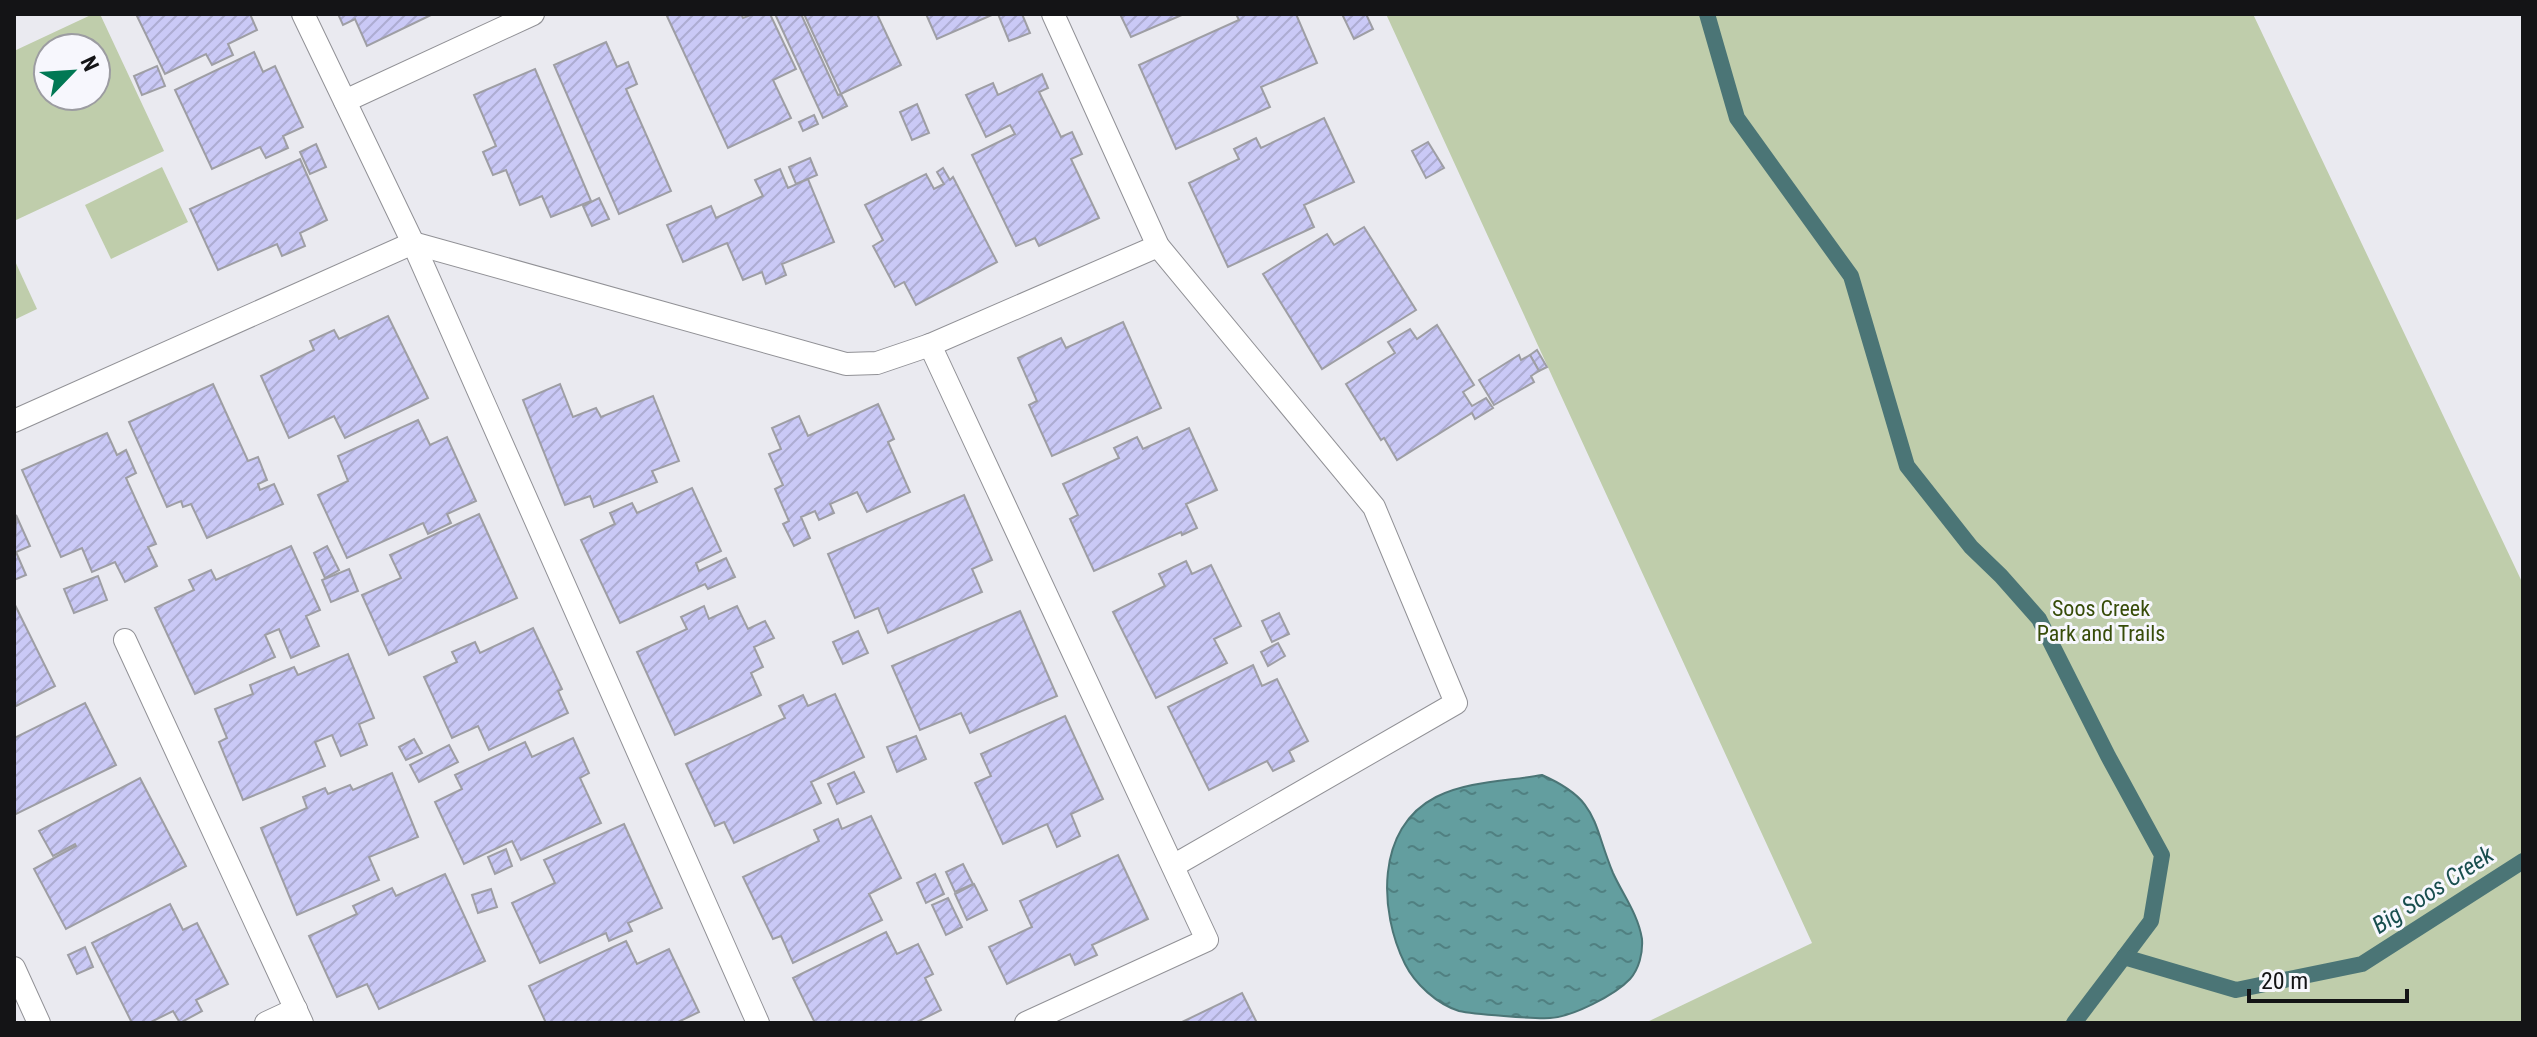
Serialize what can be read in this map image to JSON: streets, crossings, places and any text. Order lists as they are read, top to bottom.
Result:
{
  "water": ["Big Soos Creek"],
  "parks": ["Soos Creek Park and Trails"],
  "scale_bar": "20 m",
  "north": "top right"
}
